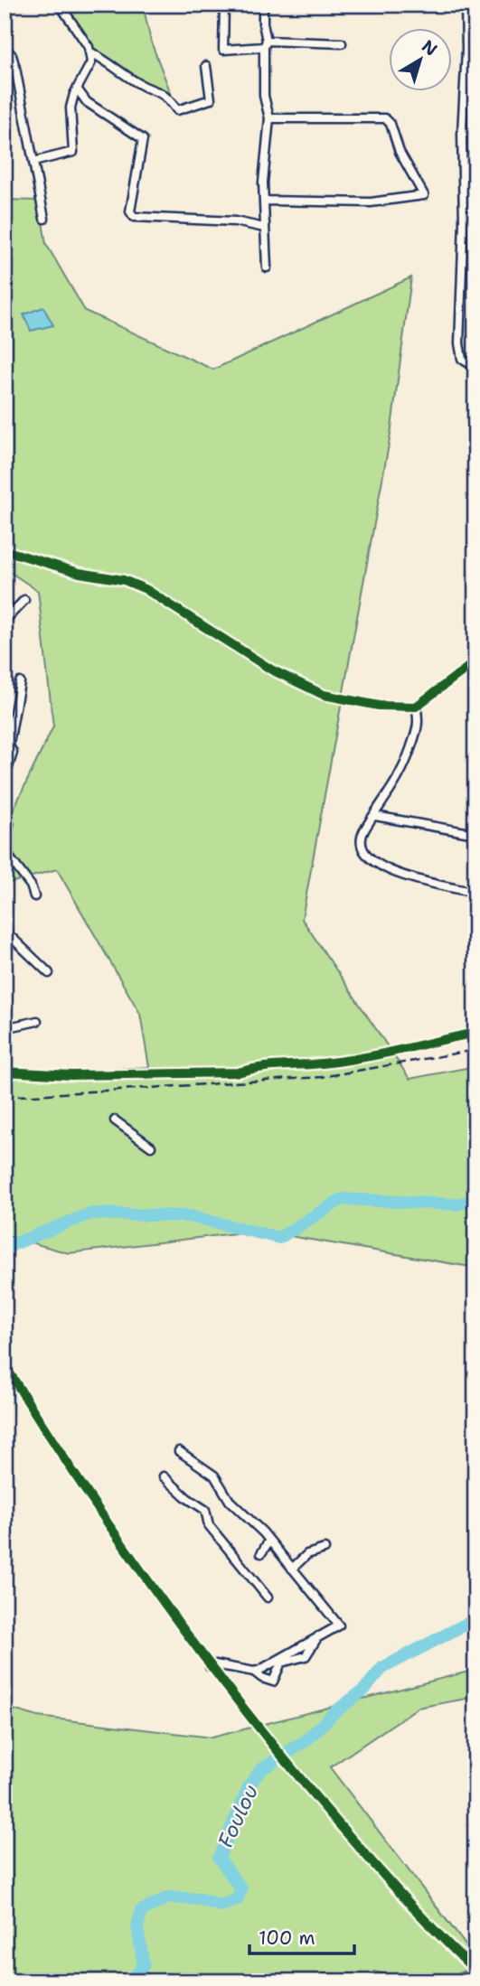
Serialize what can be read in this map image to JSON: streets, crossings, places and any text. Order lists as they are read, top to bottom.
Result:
{
  "water": ["Foulou"],
  "scale_bar": "100 m",
  "north": "top right"
}
